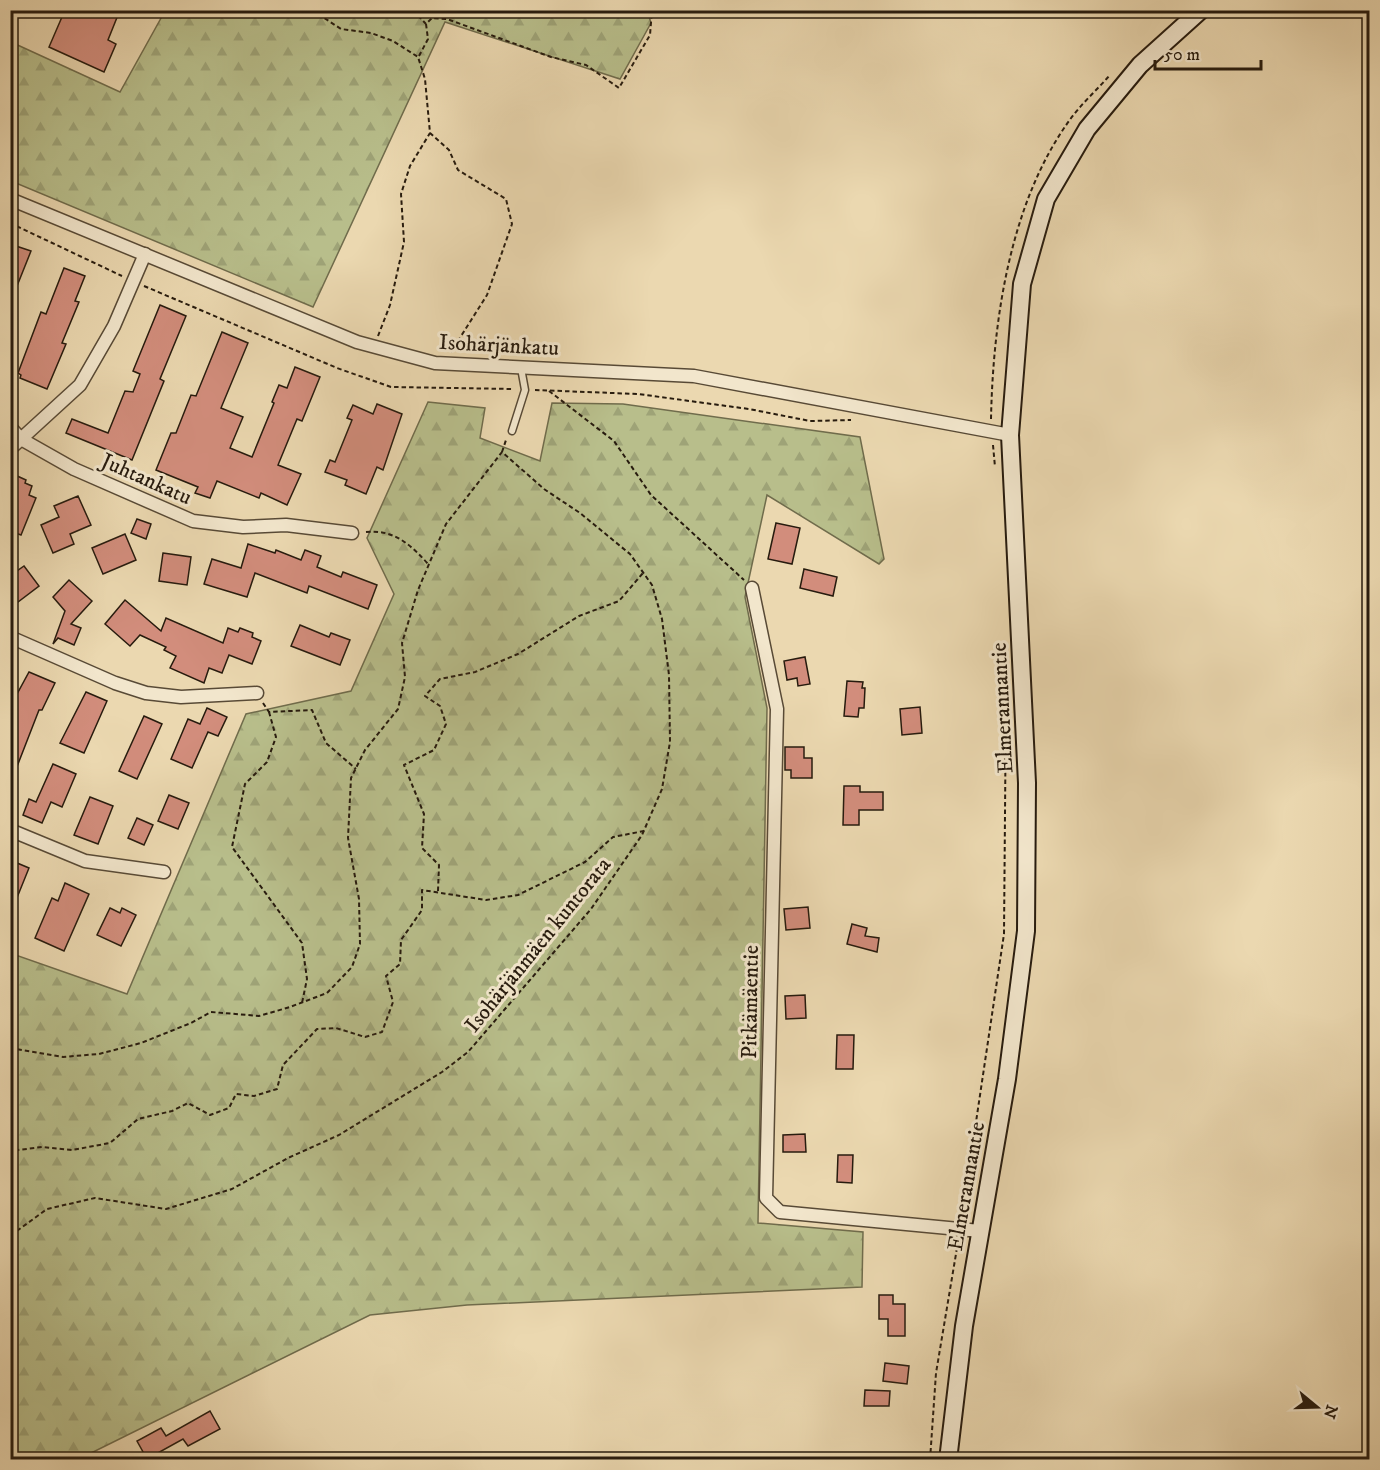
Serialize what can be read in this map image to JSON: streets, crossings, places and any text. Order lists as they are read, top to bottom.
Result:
{
  "streets": {
    "street": [
      "Isohärjänkatu",
      "Juhtankatu",
      "Elmerannantie",
      "Pitkämäentie"
    ],
    "path": ["Isohärjänmäen kuntorata"]
  },
  "crossings": [
    ["Isohärjänkatu", "Elmerannantie"],
    ["Elmerannantie", "Pitkämäentie"]
  ],
  "scale_bar": "50 m",
  "north": "right"
}
